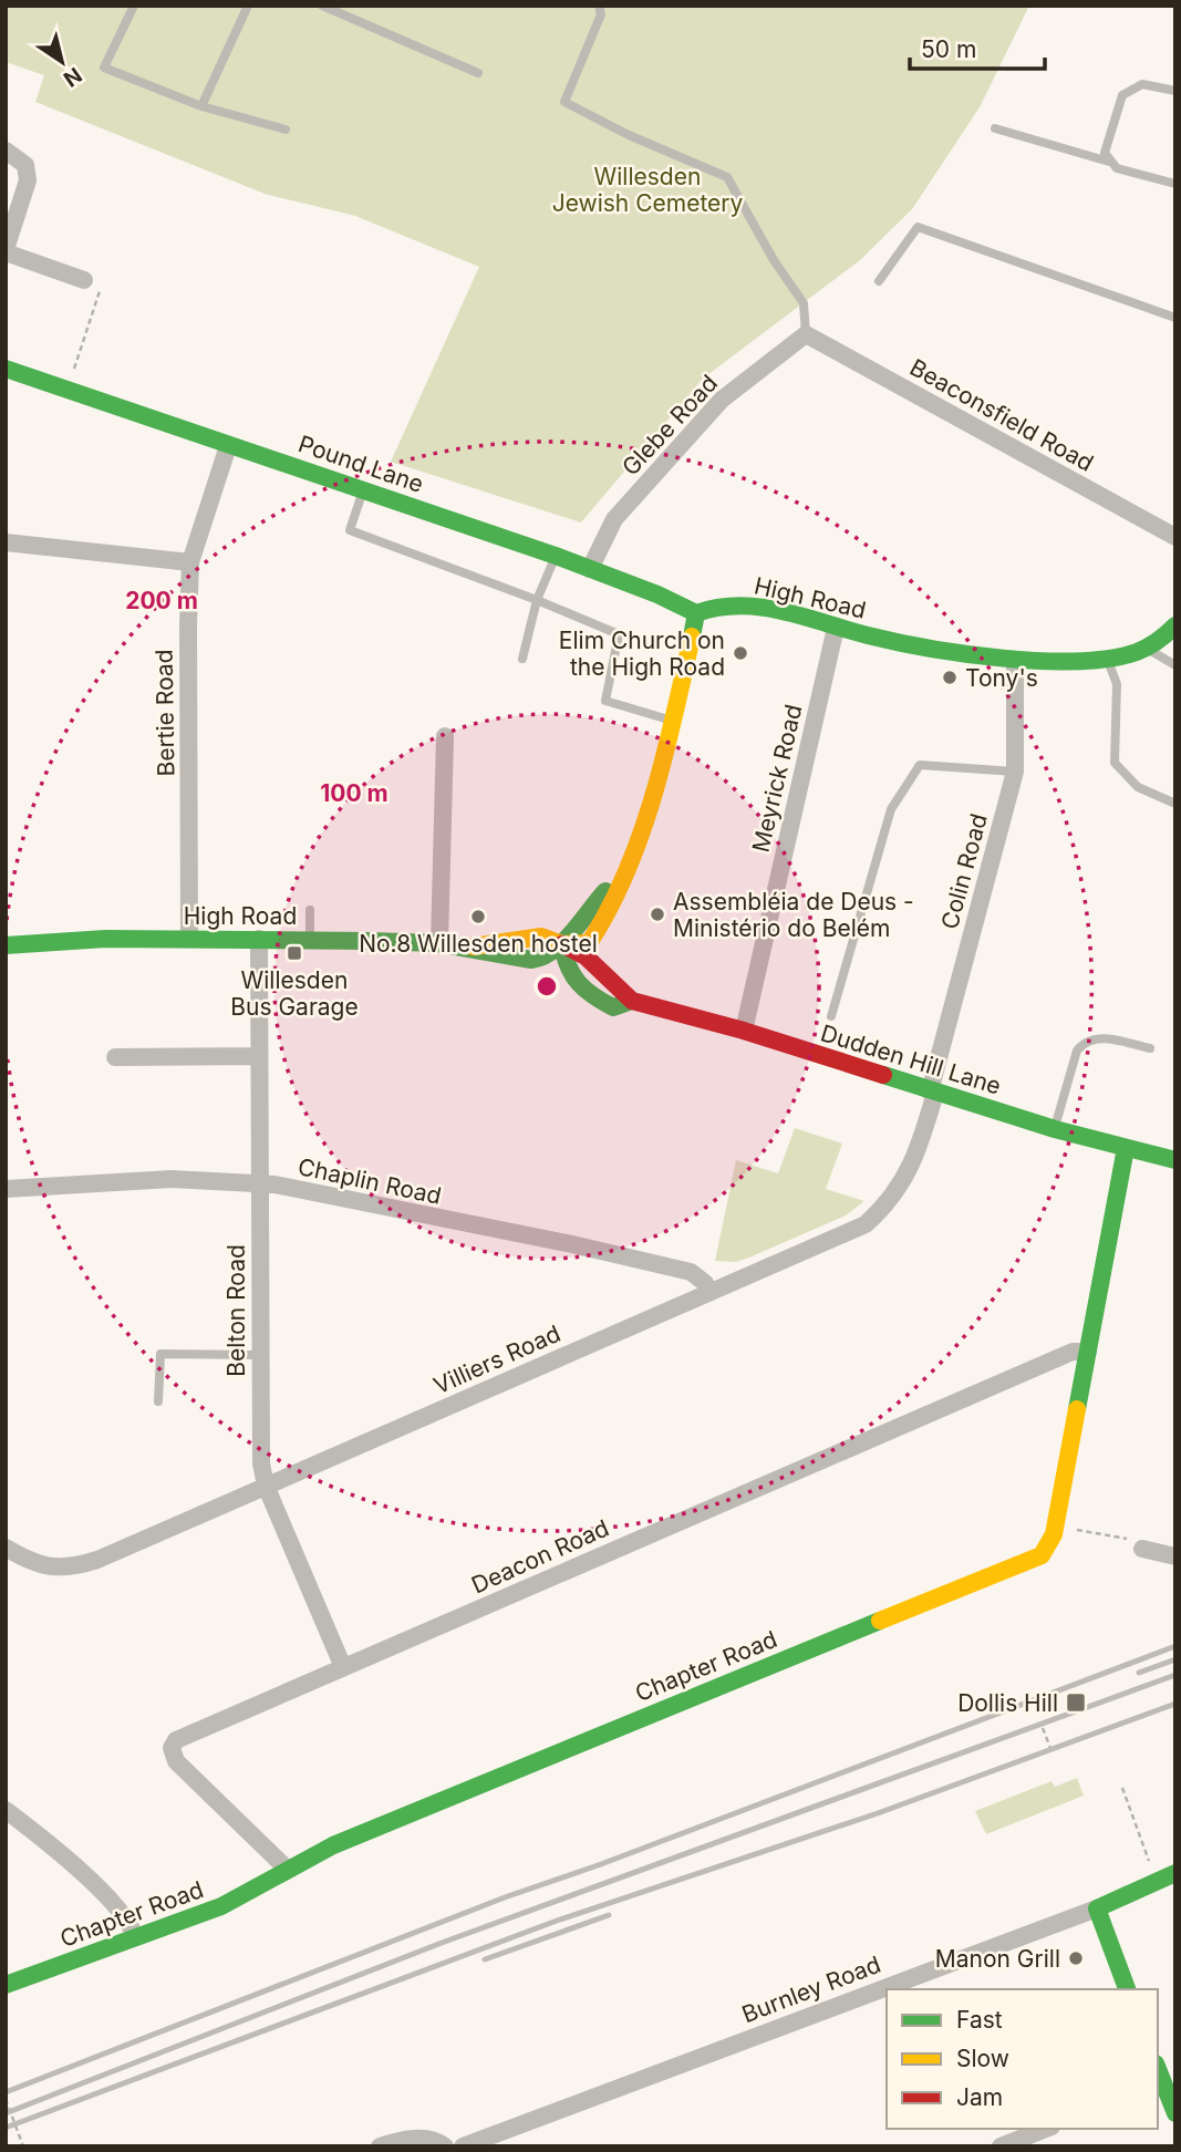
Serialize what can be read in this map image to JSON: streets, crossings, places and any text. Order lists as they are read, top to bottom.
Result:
{
  "streets": {
    "street": [
      "Beaconsfield Road",
      "Glebe Road",
      "Pound Lane",
      "High Road",
      "Bertie Road",
      "Meyrick Road",
      "Colin Road",
      "Dudden Hill Lane",
      "Chaplin Road",
      "Belton Road",
      "Villiers Road",
      "Deacon Road",
      "Chapter Road",
      "Burnley Road"
    ]
  },
  "crossings": [
    ["Beaconsfield Road", "Glebe Road"],
    ["Glebe Road", "Pound Lane"],
    ["Pound Lane", "High Road"],
    ["Pound Lane", "Bertie Road"],
    ["High Road", "Bertie Road"],
    ["High Road", "Meyrick Road"],
    ["High Road", "Colin Road"],
    ["High Road", "Dudden Hill Lane"],
    ["High Road", "Belton Road"],
    ["Meyrick Road", "Dudden Hill Lane"],
    ["Colin Road", "Dudden Hill Lane"],
    ["Colin Road", "Villiers Road"],
    ["Dudden Hill Lane", "Villiers Road"],
    ["Dudden Hill Lane", "Chapter Road"],
    ["Chaplin Road", "Belton Road"],
    ["Chaplin Road", "Villiers Road"],
    ["Belton Road", "Villiers Road"],
    ["Belton Road", "Deacon Road"],
    ["Deacon Road", "Chapter Road"]
  ],
  "parks": ["Willesden Jewish Cemetery"],
  "places": {
    "other": [
      "Elim Church on the High Road",
      "Tony's",
      "Assembléia de Deus - Ministério do Belém",
      "No.8 Willesden hostel",
      "Manon Grill"
    ],
    "transit": ["Willesden Bus Garage", "Dollis Hill"]
  },
  "legend": ["Fast", "Slow", "Jam"],
  "scale_bar": "50 m",
  "north": "bottom right",
  "rings": ["200 m", "100 m"]
}
